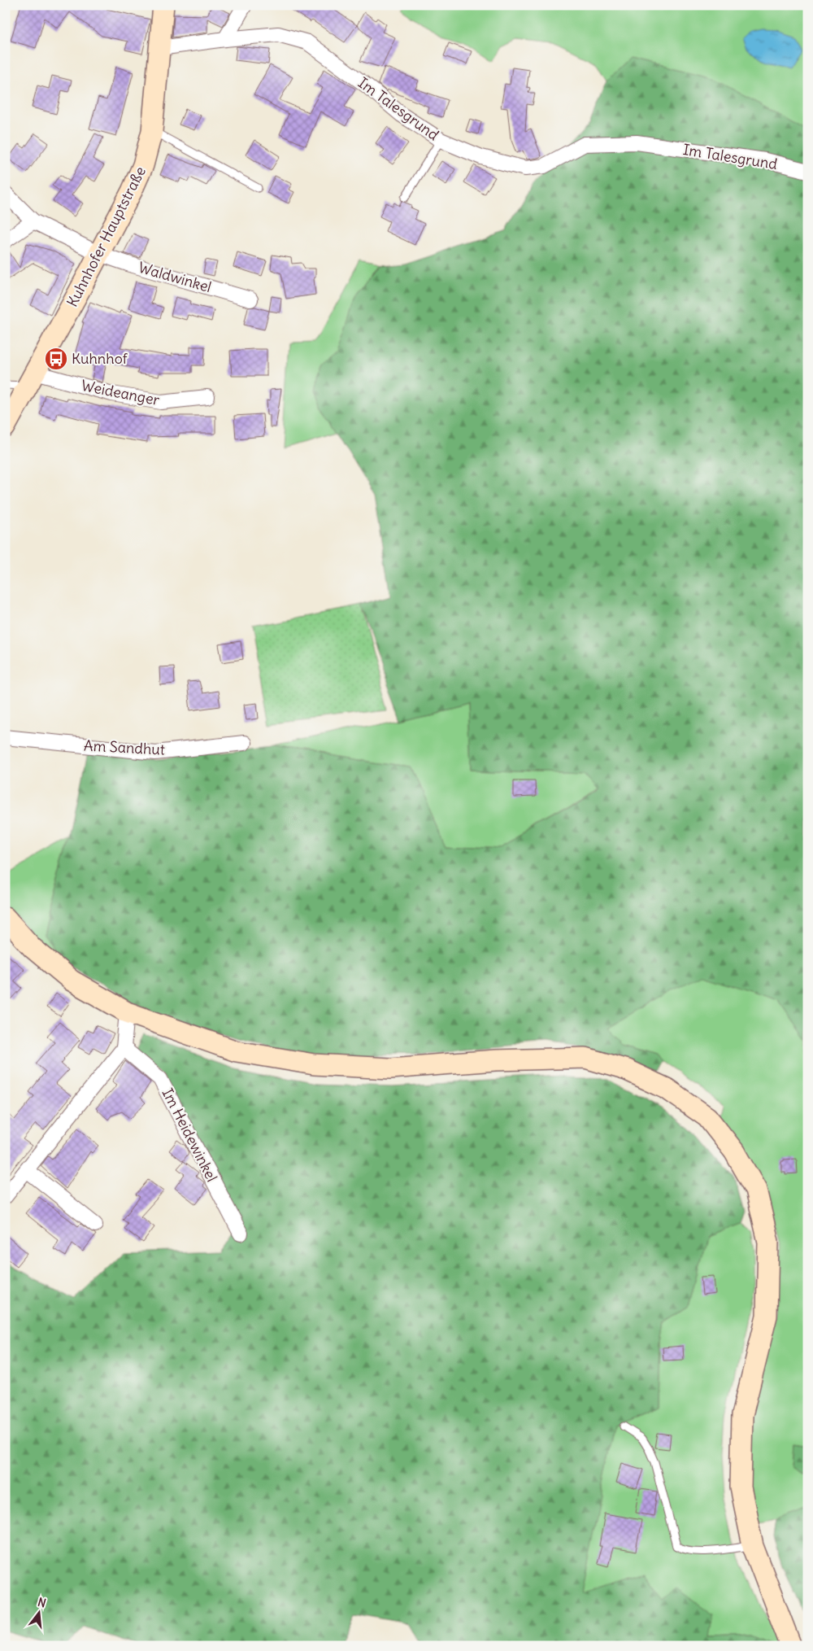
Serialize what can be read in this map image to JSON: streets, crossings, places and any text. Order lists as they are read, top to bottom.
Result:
{
  "streets": {
    "street": [
      "Im Talesgrund",
      "Kuhnhofer Hauptstraße",
      "Waldwinkel",
      "Weideanger",
      "Am Sandhut",
      "Im Heidewinkel"
    ]
  },
  "crossings": [
    ["Im Talesgrund", "Kuhnhofer Hauptstraße"],
    ["Kuhnhofer Hauptstraße", "Waldwinkel"],
    ["Kuhnhofer Hauptstraße", "Weideanger"]
  ],
  "places": {
    "bus stop": ["Kuhnhof"]
  },
  "north": "top"
}
